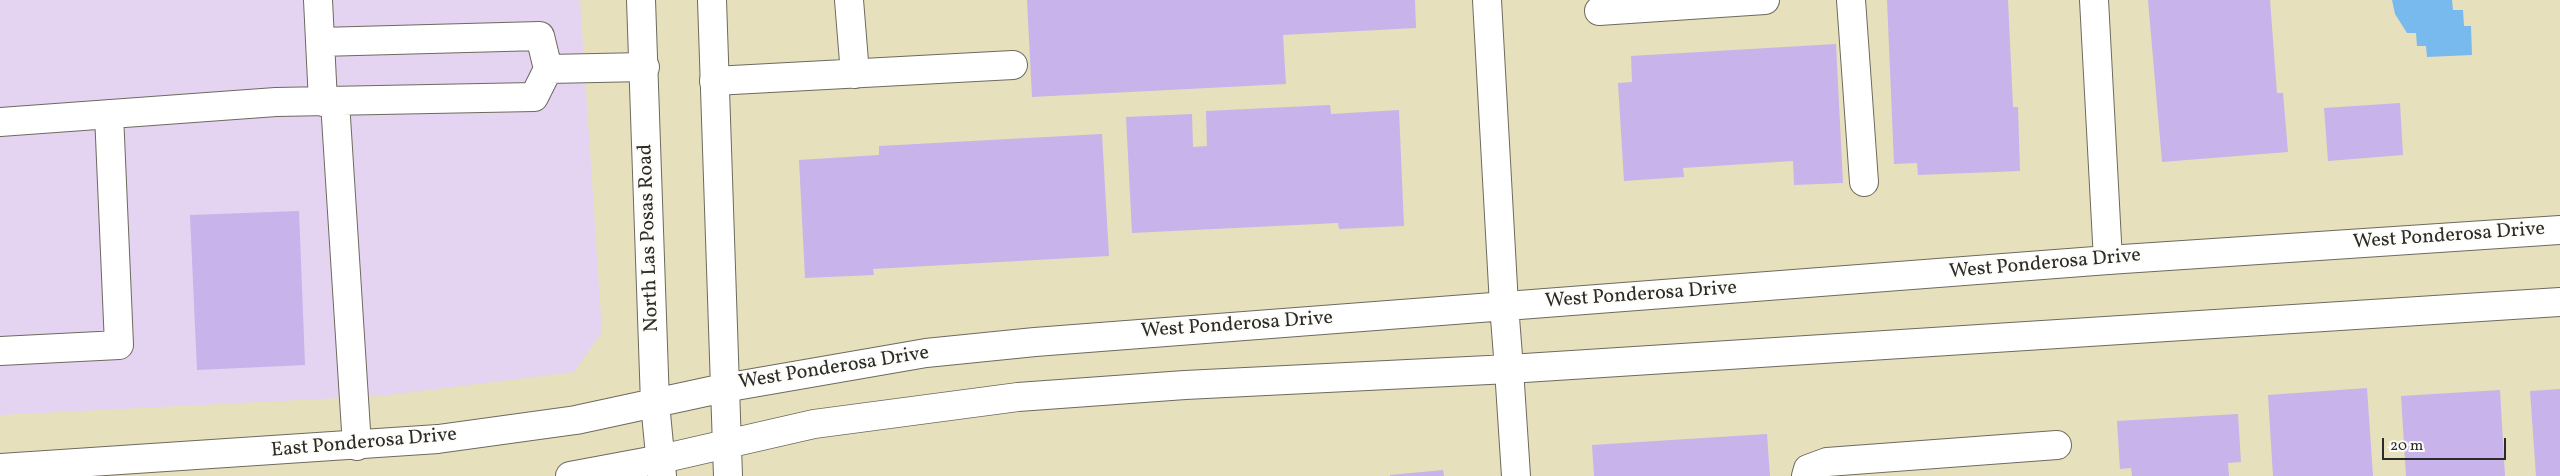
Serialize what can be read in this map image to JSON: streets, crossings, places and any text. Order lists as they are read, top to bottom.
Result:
{
  "streets": {
    "main road": ["West Ponderosa Drive", "North Las Posas Road", "East Ponderosa Drive"]
  },
  "crossings": [
    ["West Ponderosa Drive", "East Ponderosa Drive"],
    ["North Las Posas Road", "East Ponderosa Drive"]
  ],
  "scale_bar": "20 m"
}
